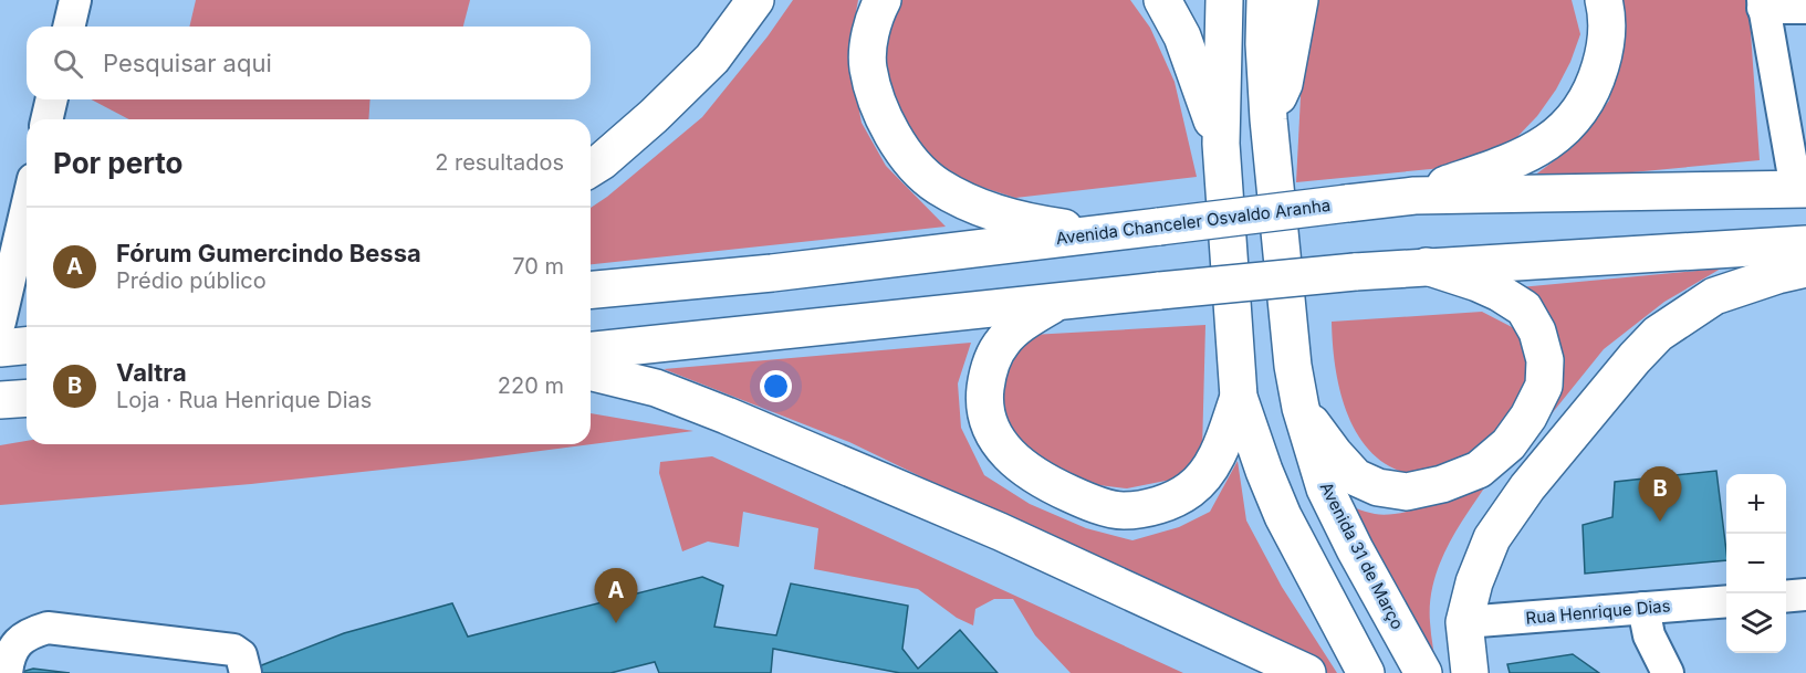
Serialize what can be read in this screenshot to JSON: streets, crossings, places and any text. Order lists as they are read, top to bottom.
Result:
{
  "streets": {
    "main road": ["Avenida Chanceler Osvaldo Aranha", "Avenida 31 de Março"],
    "street": ["Rua Henrique Dias"]
  },
  "page": {
    "search": "Pesquisar aqui",
    "heading": ["Por perto", "2 resultados"],
    "list": [
      {
        "mark": "A",
        "name": "Fórum Gumercindo Bessa",
        "note": "Prédio público",
        "value": "70 m"
      },
      {
        "mark": "B",
        "name": "Valtra",
        "note": "Loja · Rua Henrique Dias",
        "value": "220 m"
      }
    ],
    "pins": ["B", "A"],
    "map_buttons": ["+", "−"]
  }
}
